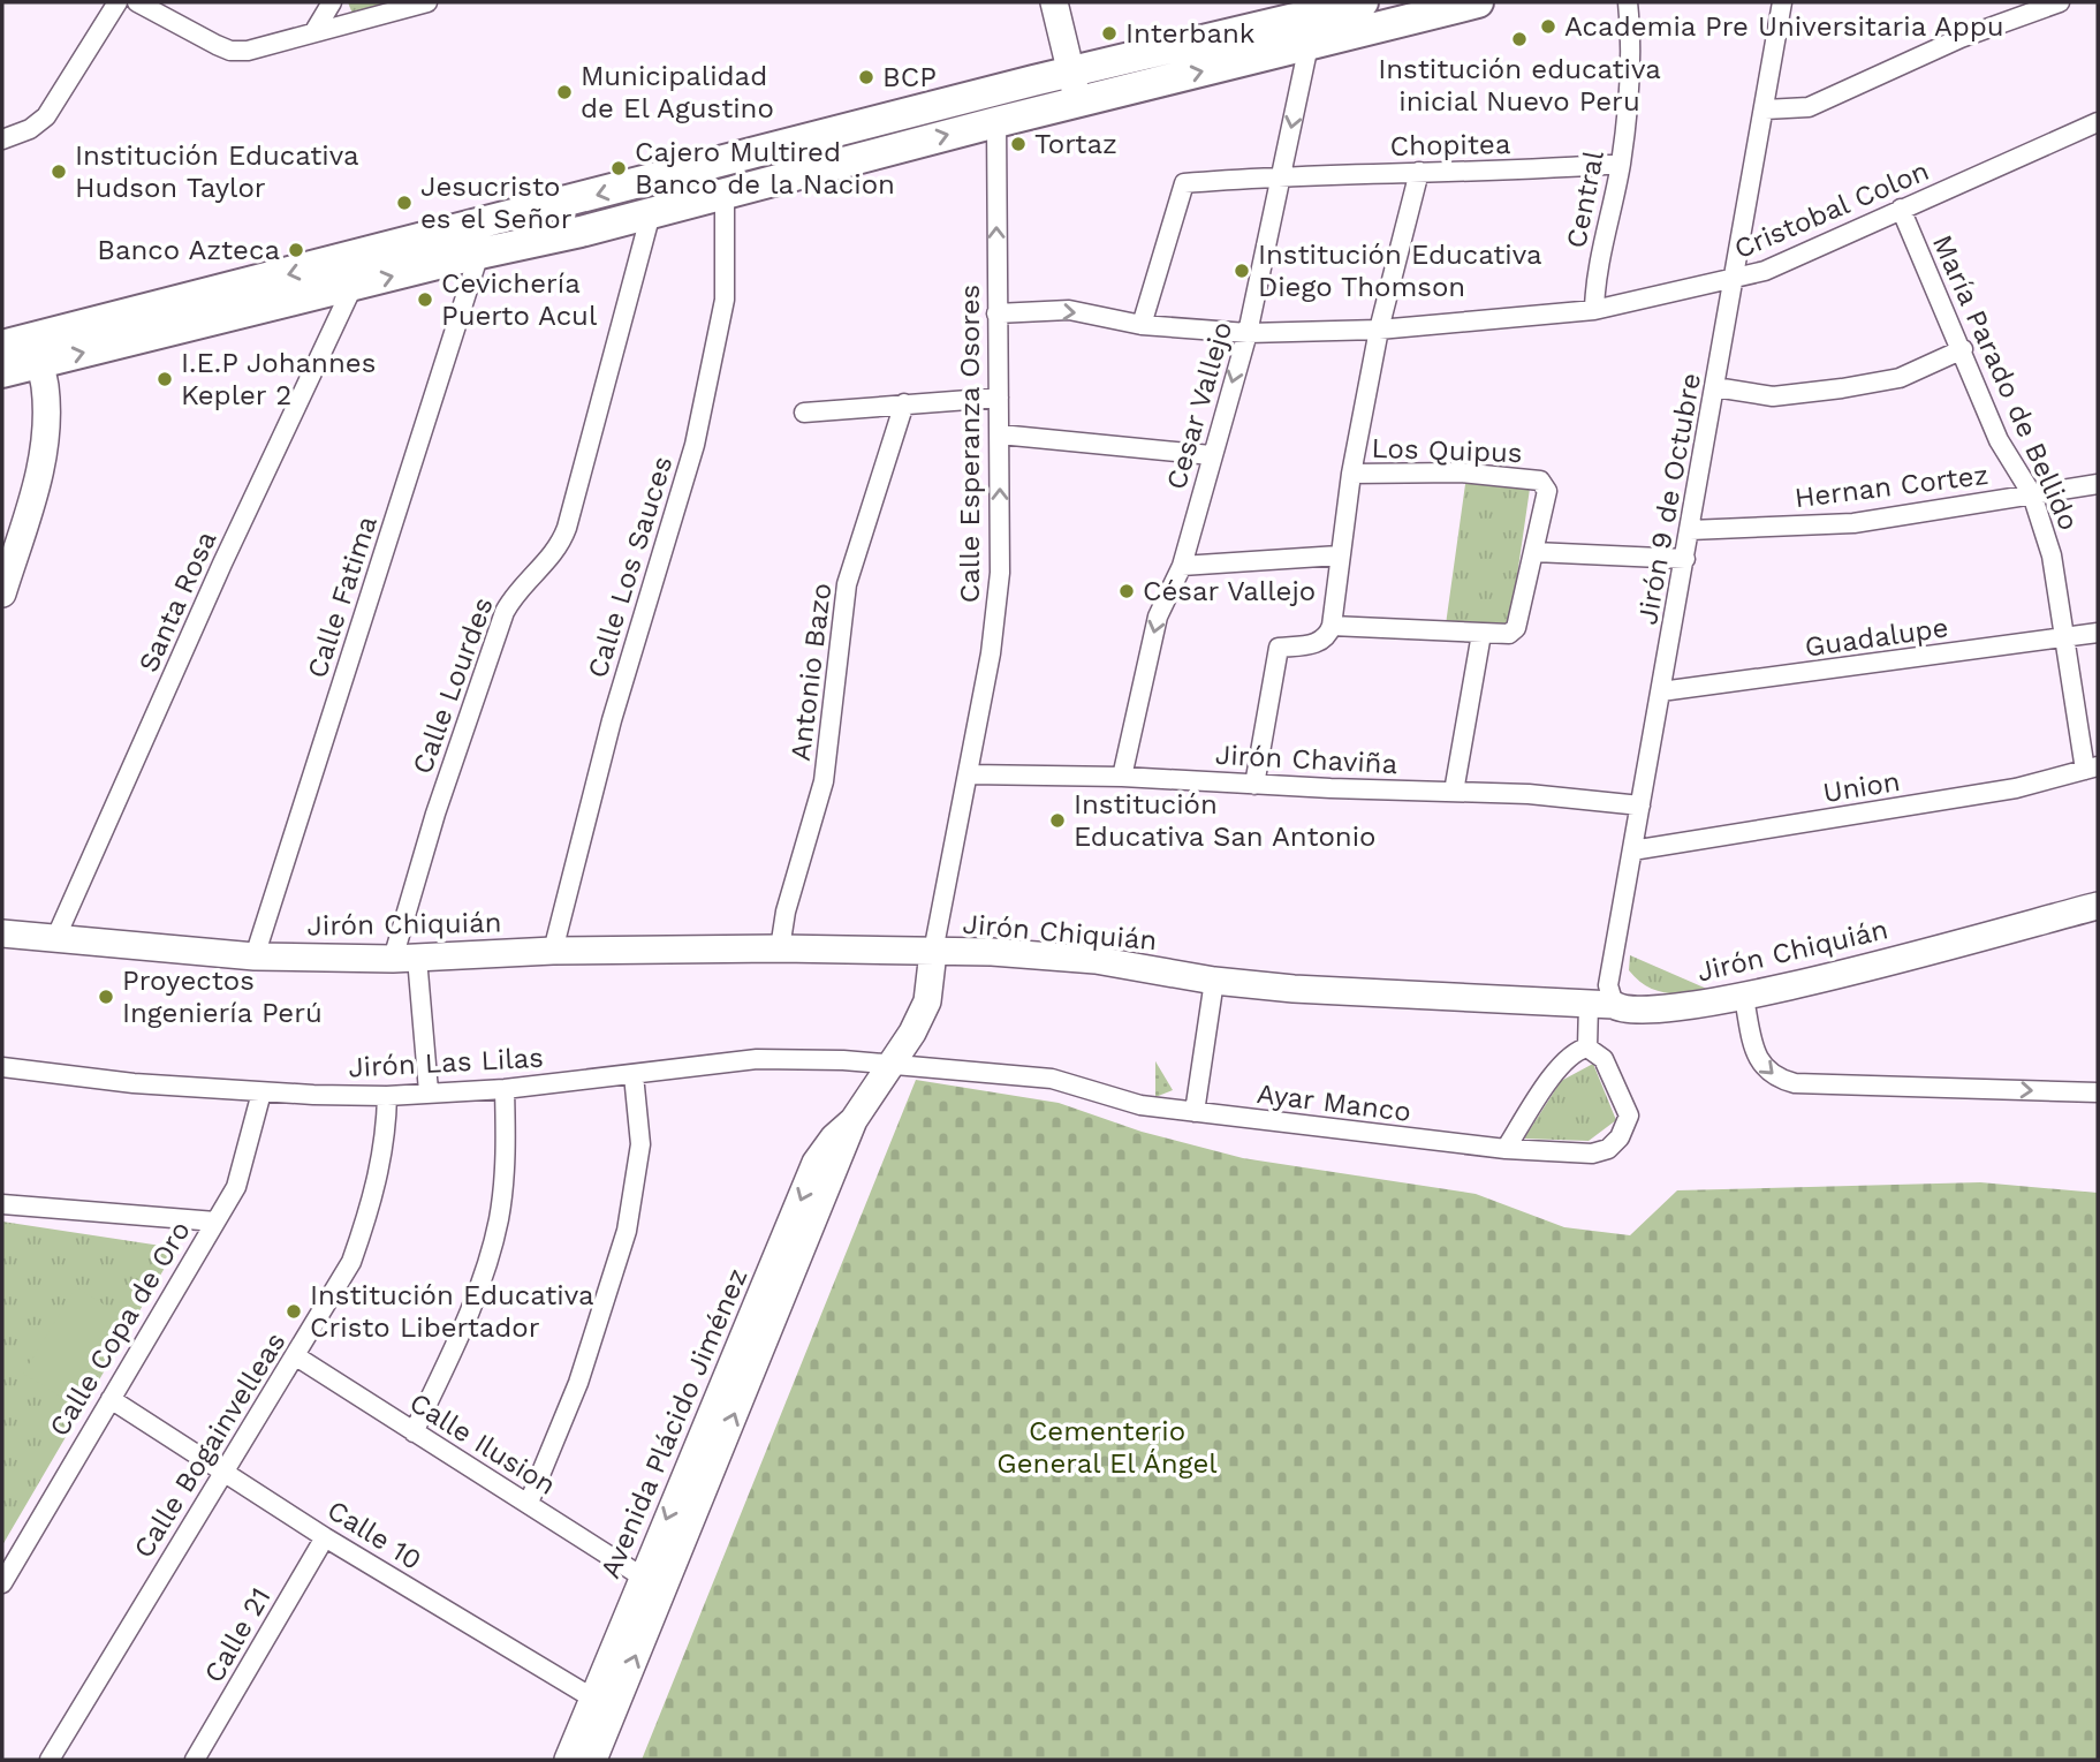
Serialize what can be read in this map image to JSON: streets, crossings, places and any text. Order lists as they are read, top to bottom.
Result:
{
  "streets": {
    "street": [
      "Chopitea",
      "Central",
      "Cristobal Colon",
      "María Parado de Bellido",
      "Cesar Vallejo",
      "Calle Esperanza Osores",
      "Los Quipus",
      "Hernan Cortez",
      "Jirón 9 de Octubre",
      "Calle Los Sauces",
      "Calle Fatima",
      "Santa Rosa",
      "Guadalupe",
      "Antonio Bazo",
      "Calle Lourdes",
      "Jirón Chaviña",
      "Union",
      "Jirón Chiquián",
      "Jirón Las Lilas",
      "Ayar Manco",
      "Calle Copa de Oro",
      "Avenida Plácido Jiménez",
      "Calle Ilusion",
      "Calle Bogainvelleas",
      "Calle 10",
      "Calle 21"
    ]
  },
  "crossings": [
    ["Chopitea", "Central"],
    ["Chopitea", "Cristobal Colon"],
    ["Chopitea", "Cesar Vallejo"],
    ["Central", "Cristobal Colon"],
    ["Cristobal Colon", "María Parado de Bellido"],
    ["Cristobal Colon", "Cesar Vallejo"],
    ["Cristobal Colon", "Calle Esperanza Osores"],
    ["Cristobal Colon", "Jirón 9 de Octubre"],
    ["María Parado de Bellido", "Hernan Cortez"],
    ["María Parado de Bellido", "Guadalupe"],
    ["María Parado de Bellido", "Union"],
    ["Cesar Vallejo", "Jirón Chaviña"],
    ["Calle Esperanza Osores", "Jirón Chaviña"],
    ["Calle Esperanza Osores", "Jirón Chiquián"],
    ["Calle Esperanza Osores", "Avenida Plácido Jiménez"],
    ["Hernan Cortez", "Jirón 9 de Octubre"],
    ["Jirón 9 de Octubre", "Guadalupe"],
    ["Jirón 9 de Octubre", "Jirón Chaviña"],
    ["Jirón 9 de Octubre", "Union"],
    ["Jirón 9 de Octubre", "Jirón Chiquián"],
    ["Calle Los Sauces", "Jirón Chiquián"],
    ["Calle Fatima", "Jirón Chiquián"],
    ["Santa Rosa", "Jirón Chiquián"],
    ["Antonio Bazo", "Jirón Chiquián"],
    ["Calle Lourdes", "Jirón Chiquián"],
    ["Calle Lourdes", "Jirón Las Lilas"],
    ["Jirón Chiquián", "Avenida Plácido Jiménez"],
    ["Jirón Las Lilas", "Ayar Manco"],
    ["Jirón Las Lilas", "Calle Copa de Oro"],
    ["Jirón Las Lilas", "Avenida Plácido Jiménez"],
    ["Jirón Las Lilas", "Calle Bogainvelleas"],
    ["Ayar Manco", "Avenida Plácido Jiménez"],
    ["Calle Copa de Oro", "Calle 10"],
    ["Avenida Plácido Jiménez", "Calle Ilusion"],
    ["Avenida Plácido Jiménez", "Calle 10"],
    ["Calle Ilusion", "Calle Bogainvelleas"],
    ["Calle Bogainvelleas", "Calle 10"],
    ["Calle 10", "Calle 21"]
  ],
  "one_way": ["Cesar Vallejo", "Calle Esperanza Osores"],
  "parks": ["Cementerio General El Ángel"],
  "places": [
    "Academia Pre Universitaria Appu",
    "Interbank",
    "Institución educativa inicial Nuevo Peru",
    "BCP",
    "Municipalidad de El Agustino",
    "Tortaz",
    "Cajero Multired Banco de la Nacion",
    "Institución Educativa Hudson Taylor",
    "Jesucristo es el Señor",
    "Banco Azteca",
    "Institución Educativa Diego Thomson",
    "Cevichería Puerto Acul",
    "I.E.P Johannes Kepler 2",
    "César Vallejo",
    "Institución Educativa San Antonio",
    "Proyectos Ingeniería Perú",
    "Institución Educativa Cristo Libertador"
  ]
}
